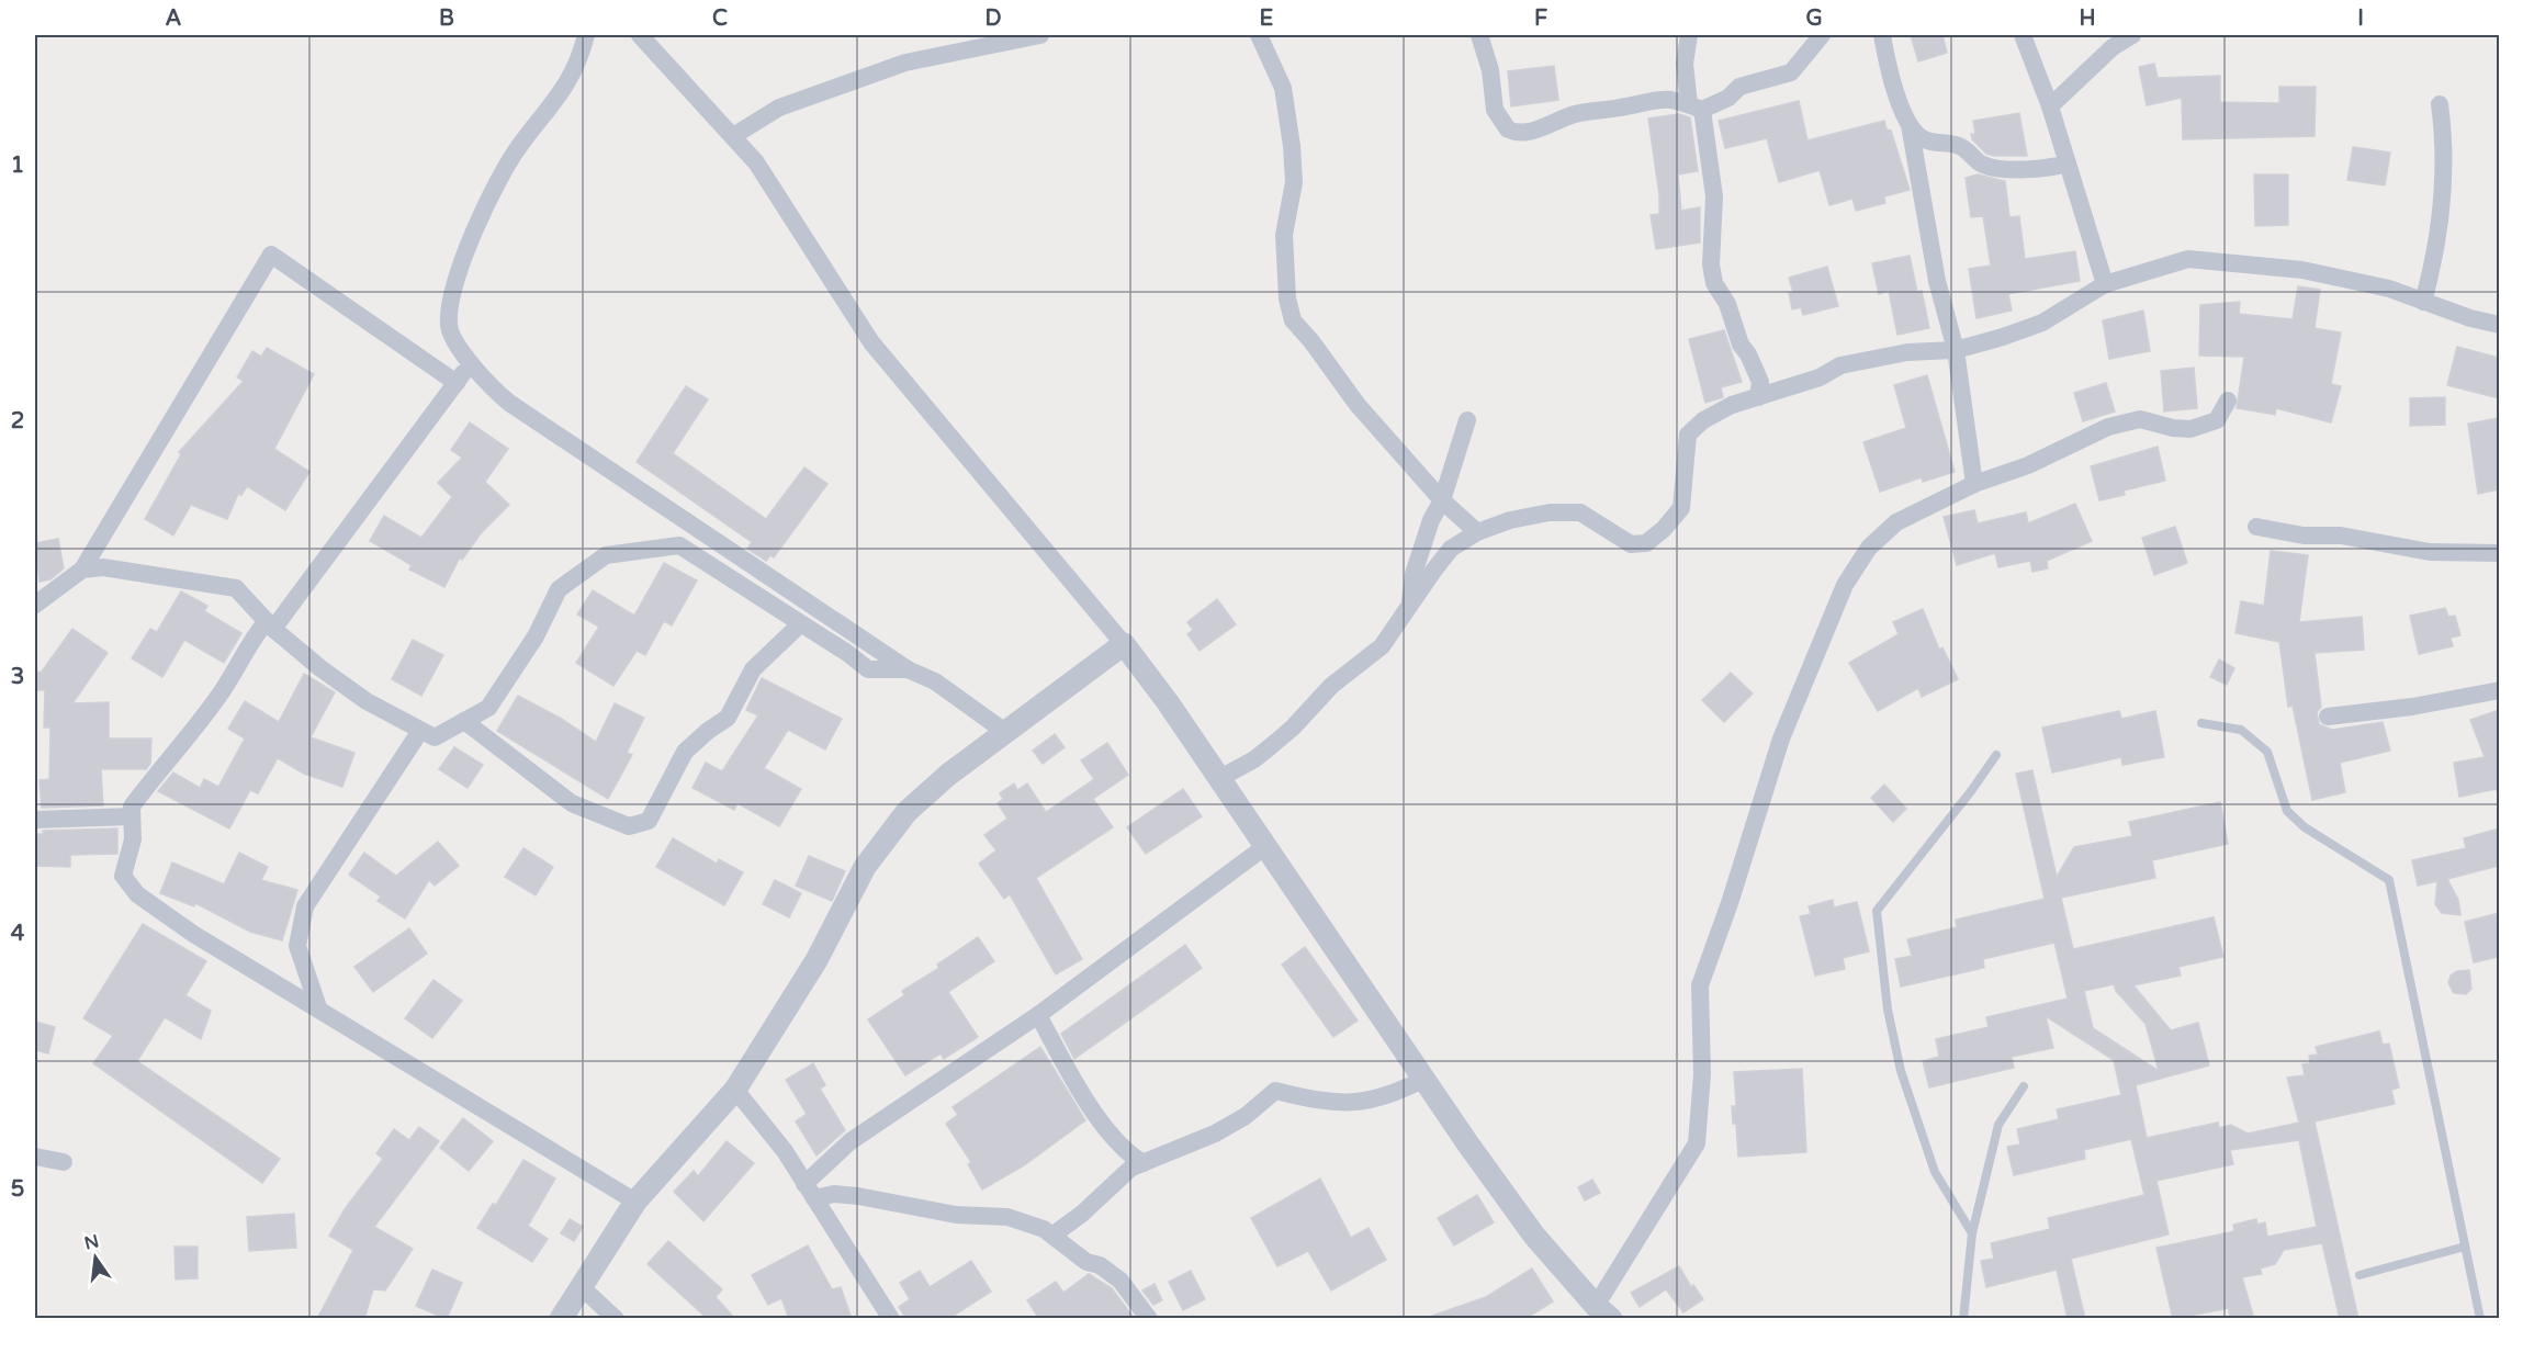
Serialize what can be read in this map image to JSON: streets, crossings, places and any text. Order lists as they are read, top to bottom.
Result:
{
  "north": "top",
  "grid": {
    "columns": [
      "A",
      "B",
      "C",
      "D",
      "E",
      "F",
      "G",
      "H",
      "I"
    ],
    "rows": [
      "1",
      "2",
      "3",
      "4",
      "5"
    ]
  }
}
